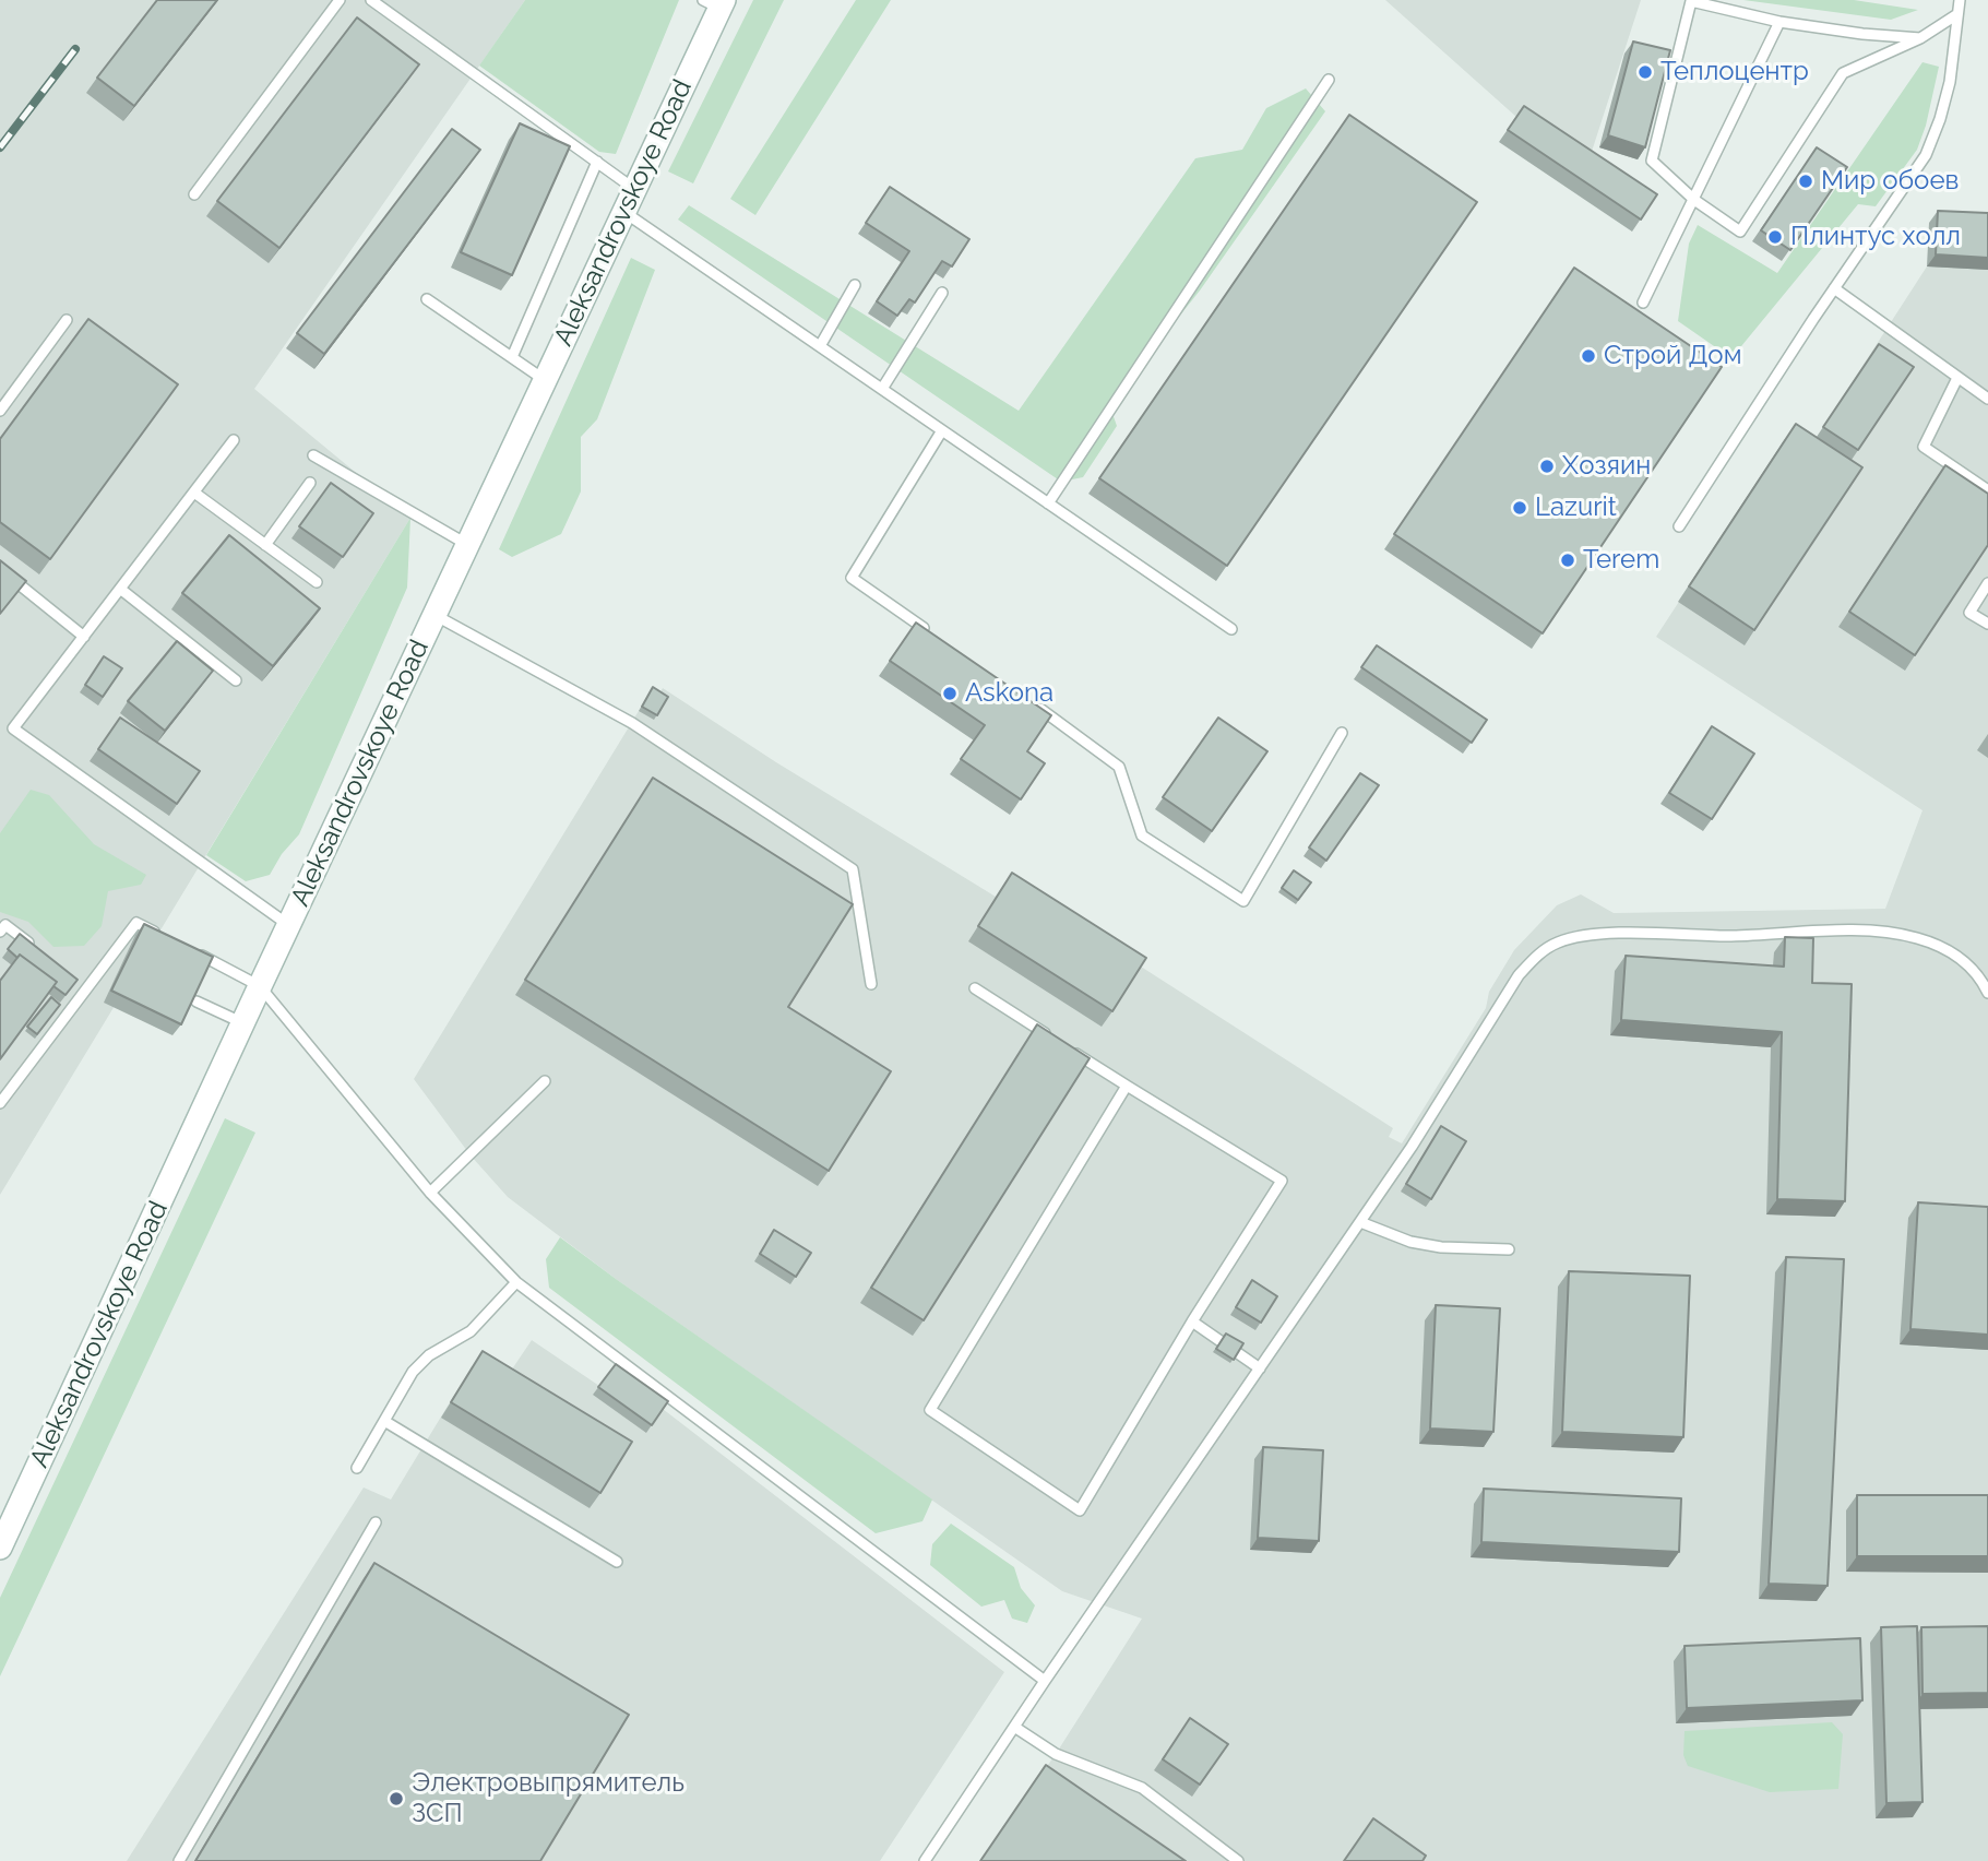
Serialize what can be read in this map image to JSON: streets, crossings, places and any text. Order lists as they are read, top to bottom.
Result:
{
  "streets": {
    "main road": ["Aleksandrovskoye Road"]
  },
  "places": [
    "Теплоцентр",
    "Мир обоев",
    "Плинтус холл",
    "Строй Дом",
    "Хозяин",
    "Lazurit",
    "Terem",
    "Askona",
    "Электровыпрямитель ЗСП"
  ]
}
